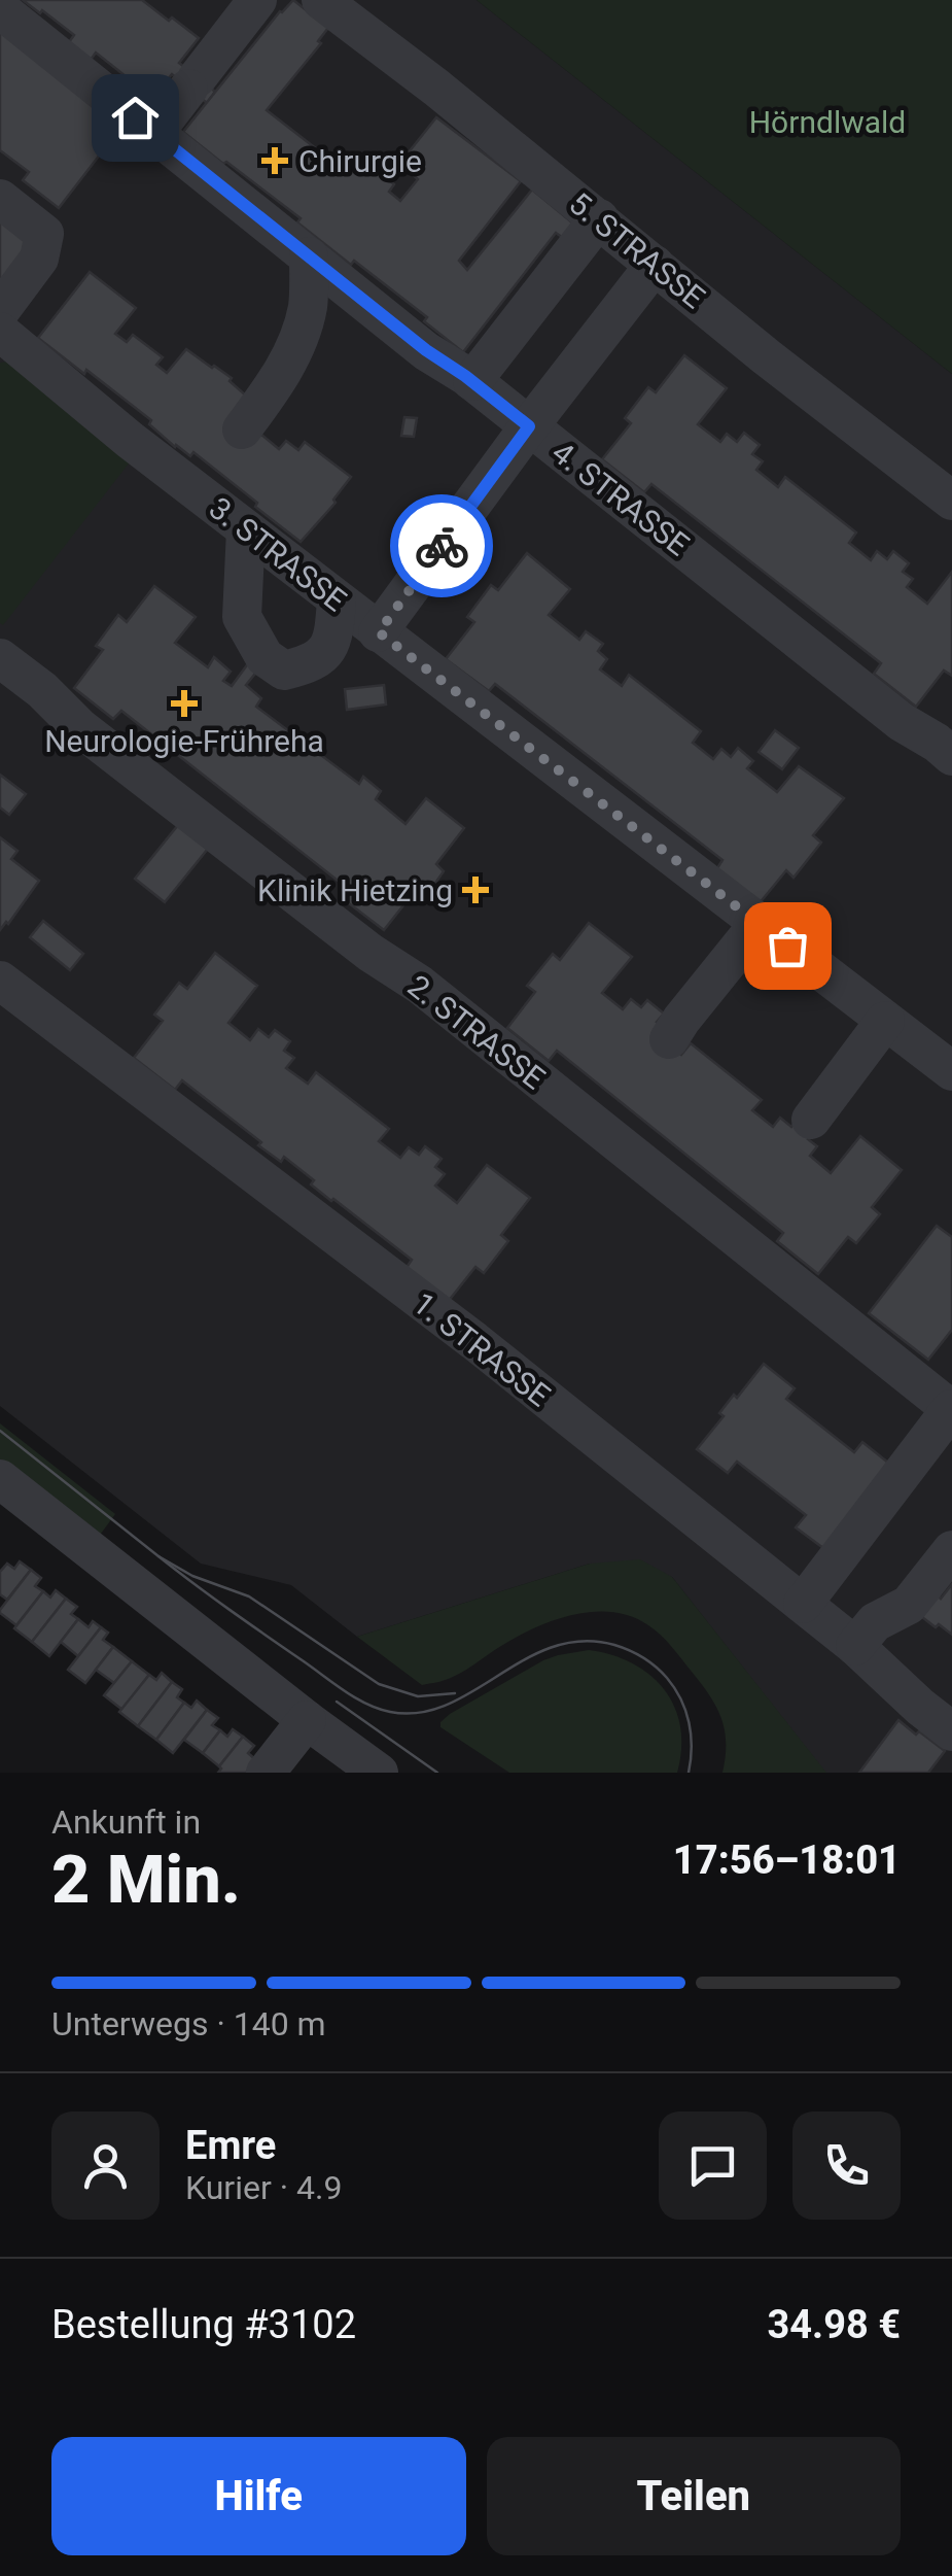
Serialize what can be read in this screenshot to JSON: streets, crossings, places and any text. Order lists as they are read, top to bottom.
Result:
{
  "streets": {
    "street": [
      "5. STRASSE",
      "4. STRASSE",
      "3. STRASSE",
      "2. STRASSE",
      "1. STRASSE"
    ]
  },
  "parks": ["Hörndlwald"],
  "places": {
    "health": ["Chirurgie", "Neurologie-Frühreha", "Klinik Hietzing"]
  },
  "page": {
    "heading": ["2 Min.", "Ankunft in", "17:56–18:01"],
    "panel": [
      "Emre",
      "Kurier · 4.9",
      "Bestellung #3102",
      "34.98 €"
    ],
    "bar": "Unterwegs · 140 m",
    "buttons": ["Hilfe", "Teilen"]
  }
}
